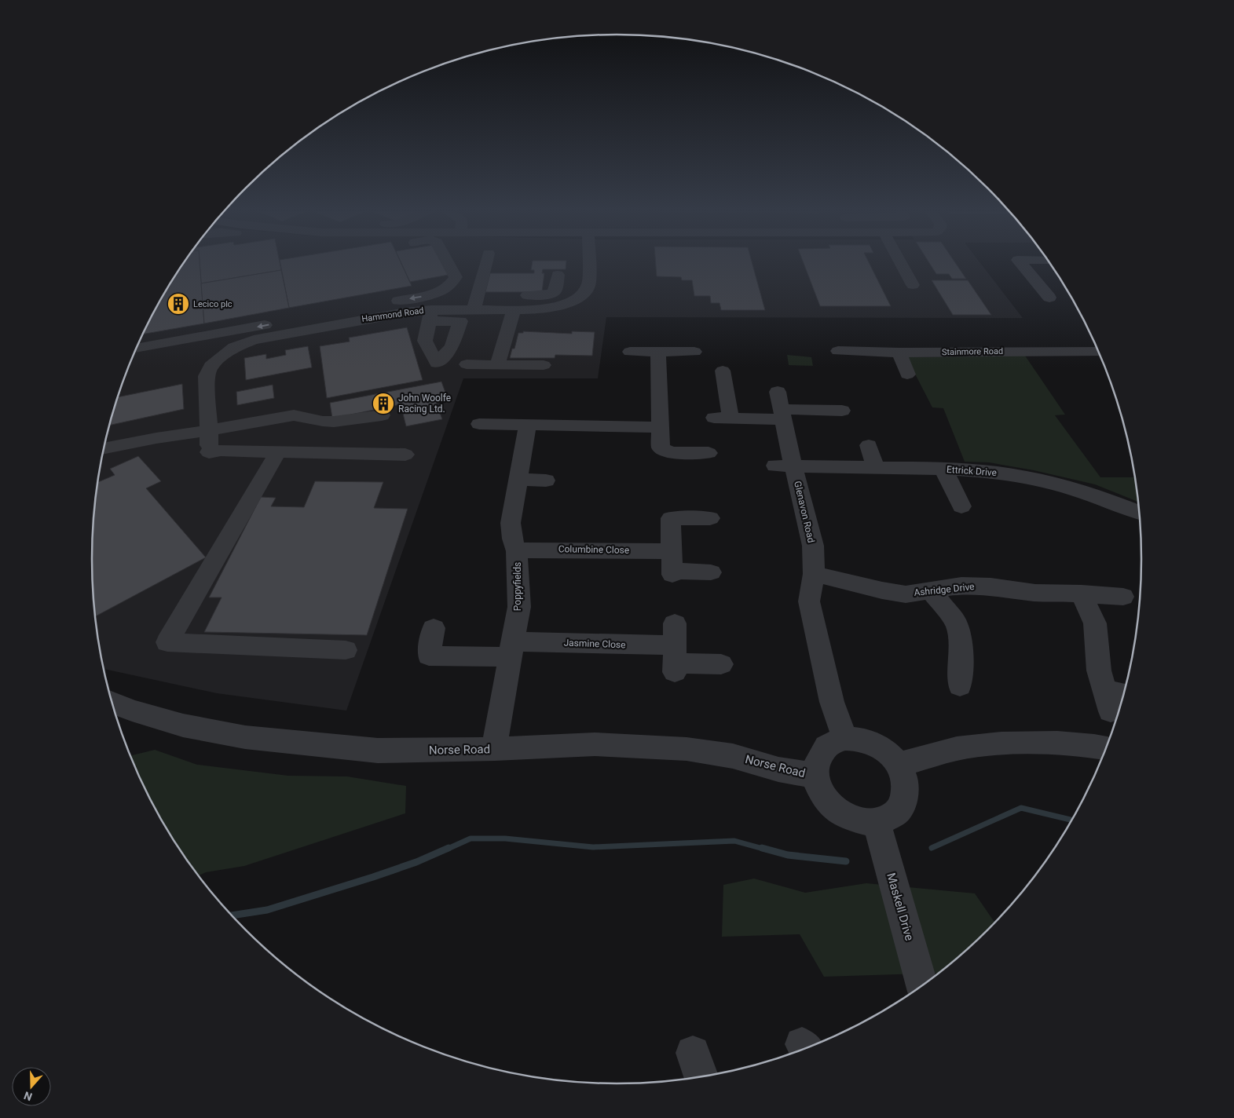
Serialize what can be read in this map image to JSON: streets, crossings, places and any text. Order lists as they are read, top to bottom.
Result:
{
  "streets": {
    "street": [
      "Hammond Road",
      "Stainmore Road",
      "Ettrick Drive",
      "Glenavon Road",
      "Columbine Close",
      "Poppyfields",
      "Ashridge Drive",
      "Jasmine Close",
      "Norse Road",
      "Maskell Drive"
    ]
  },
  "crossings": [
    ["Ettrick Drive", "Glenavon Road"],
    ["Glenavon Road", "Ashridge Drive"],
    ["Glenavon Road", "Norse Road"],
    ["Glenavon Road", "Maskell Drive"],
    ["Columbine Close", "Poppyfields"],
    ["Poppyfields", "Jasmine Close"],
    ["Poppyfields", "Norse Road"],
    ["Norse Road", "Maskell Drive"]
  ],
  "places": {
    "building": ["Lecico plc", "John Woolfe Racing Ltd."]
  },
  "north": "bottom"
}
